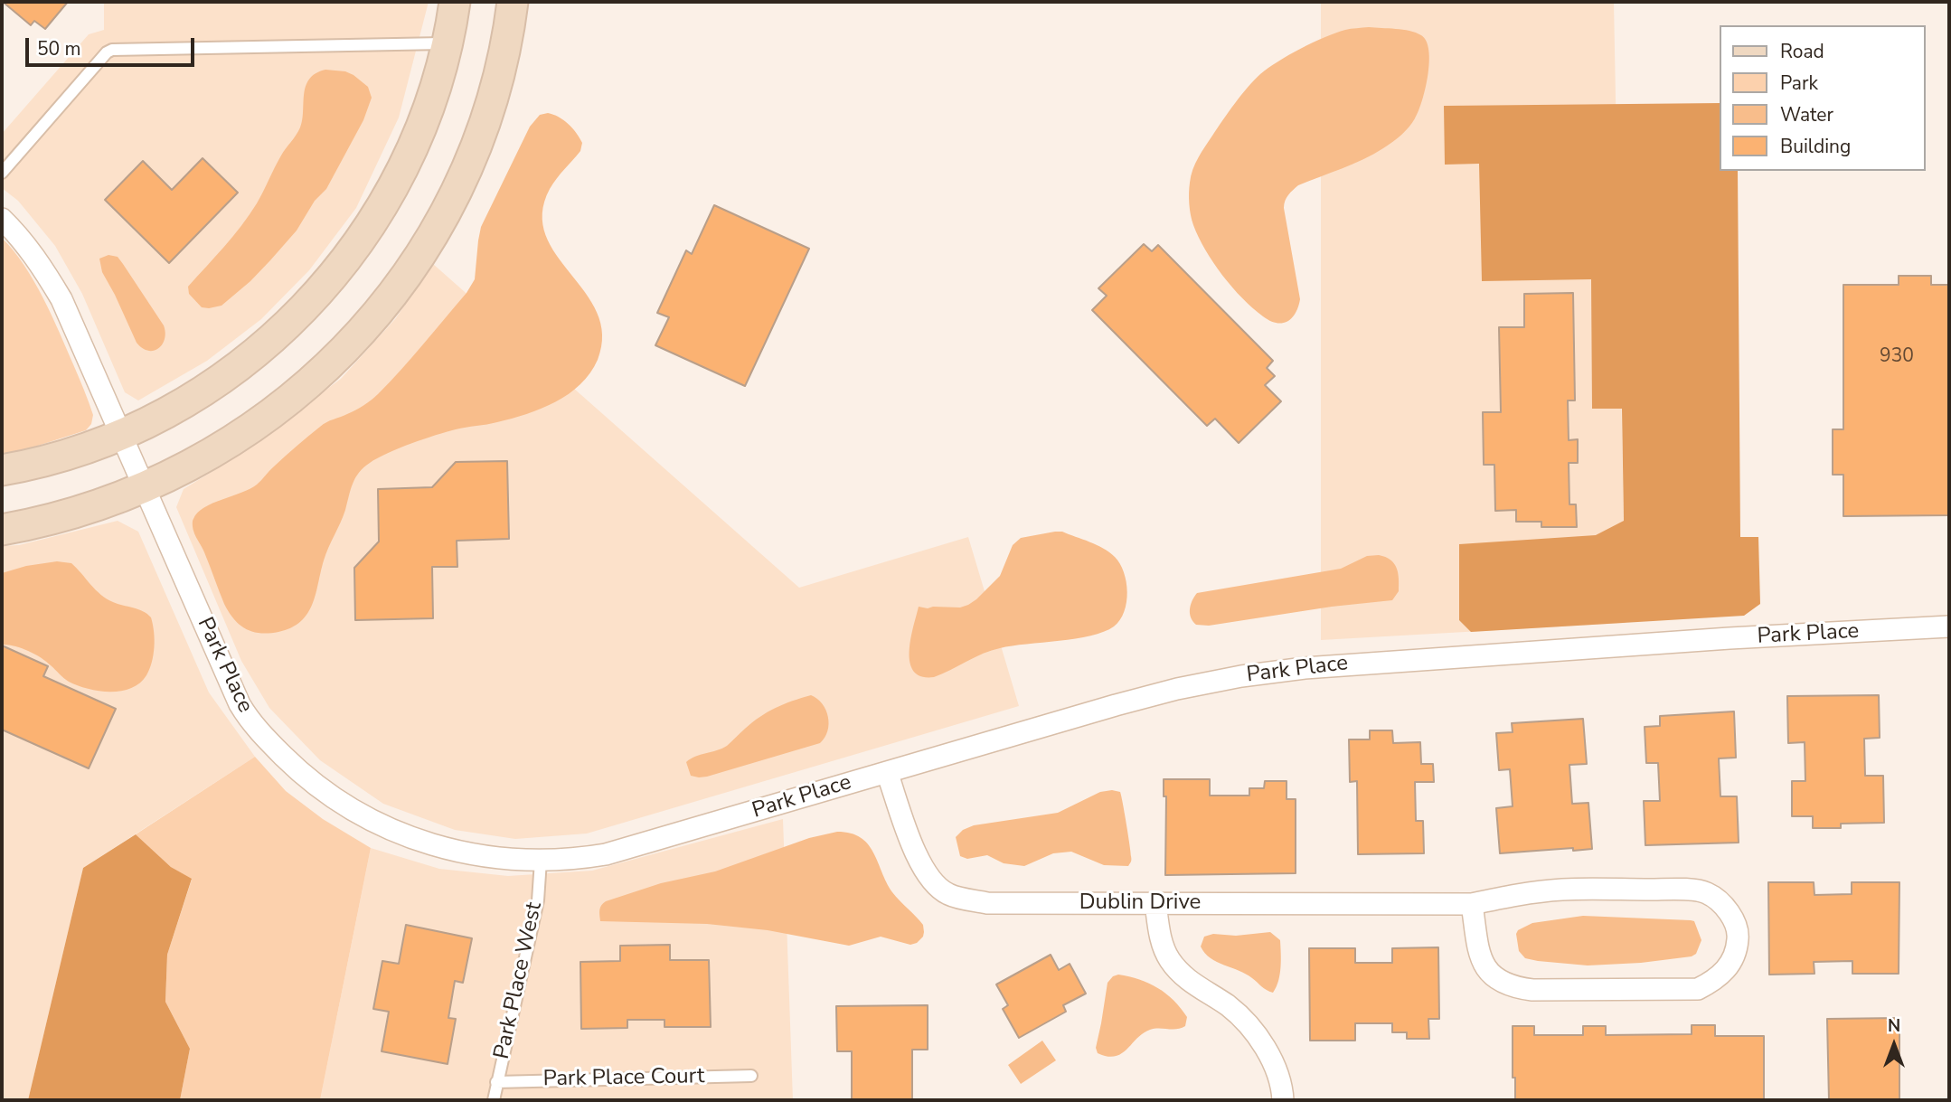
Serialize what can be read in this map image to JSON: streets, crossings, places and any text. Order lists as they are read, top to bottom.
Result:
{
  "streets": {
    "street": ["Park Place", "Dublin Drive"],
    "lane": ["Park Place West", "Park Place Court"]
  },
  "crossings": [
    ["Park Place", "Dublin Drive"],
    ["Park Place", "Park Place West"],
    ["Park Place West", "Park Place Court"]
  ],
  "house_numbers": ["930"],
  "legend": [
    "Road",
    "Park",
    "Water",
    "Building"
  ],
  "scale_bar": "50 m",
  "north": "top"
}
